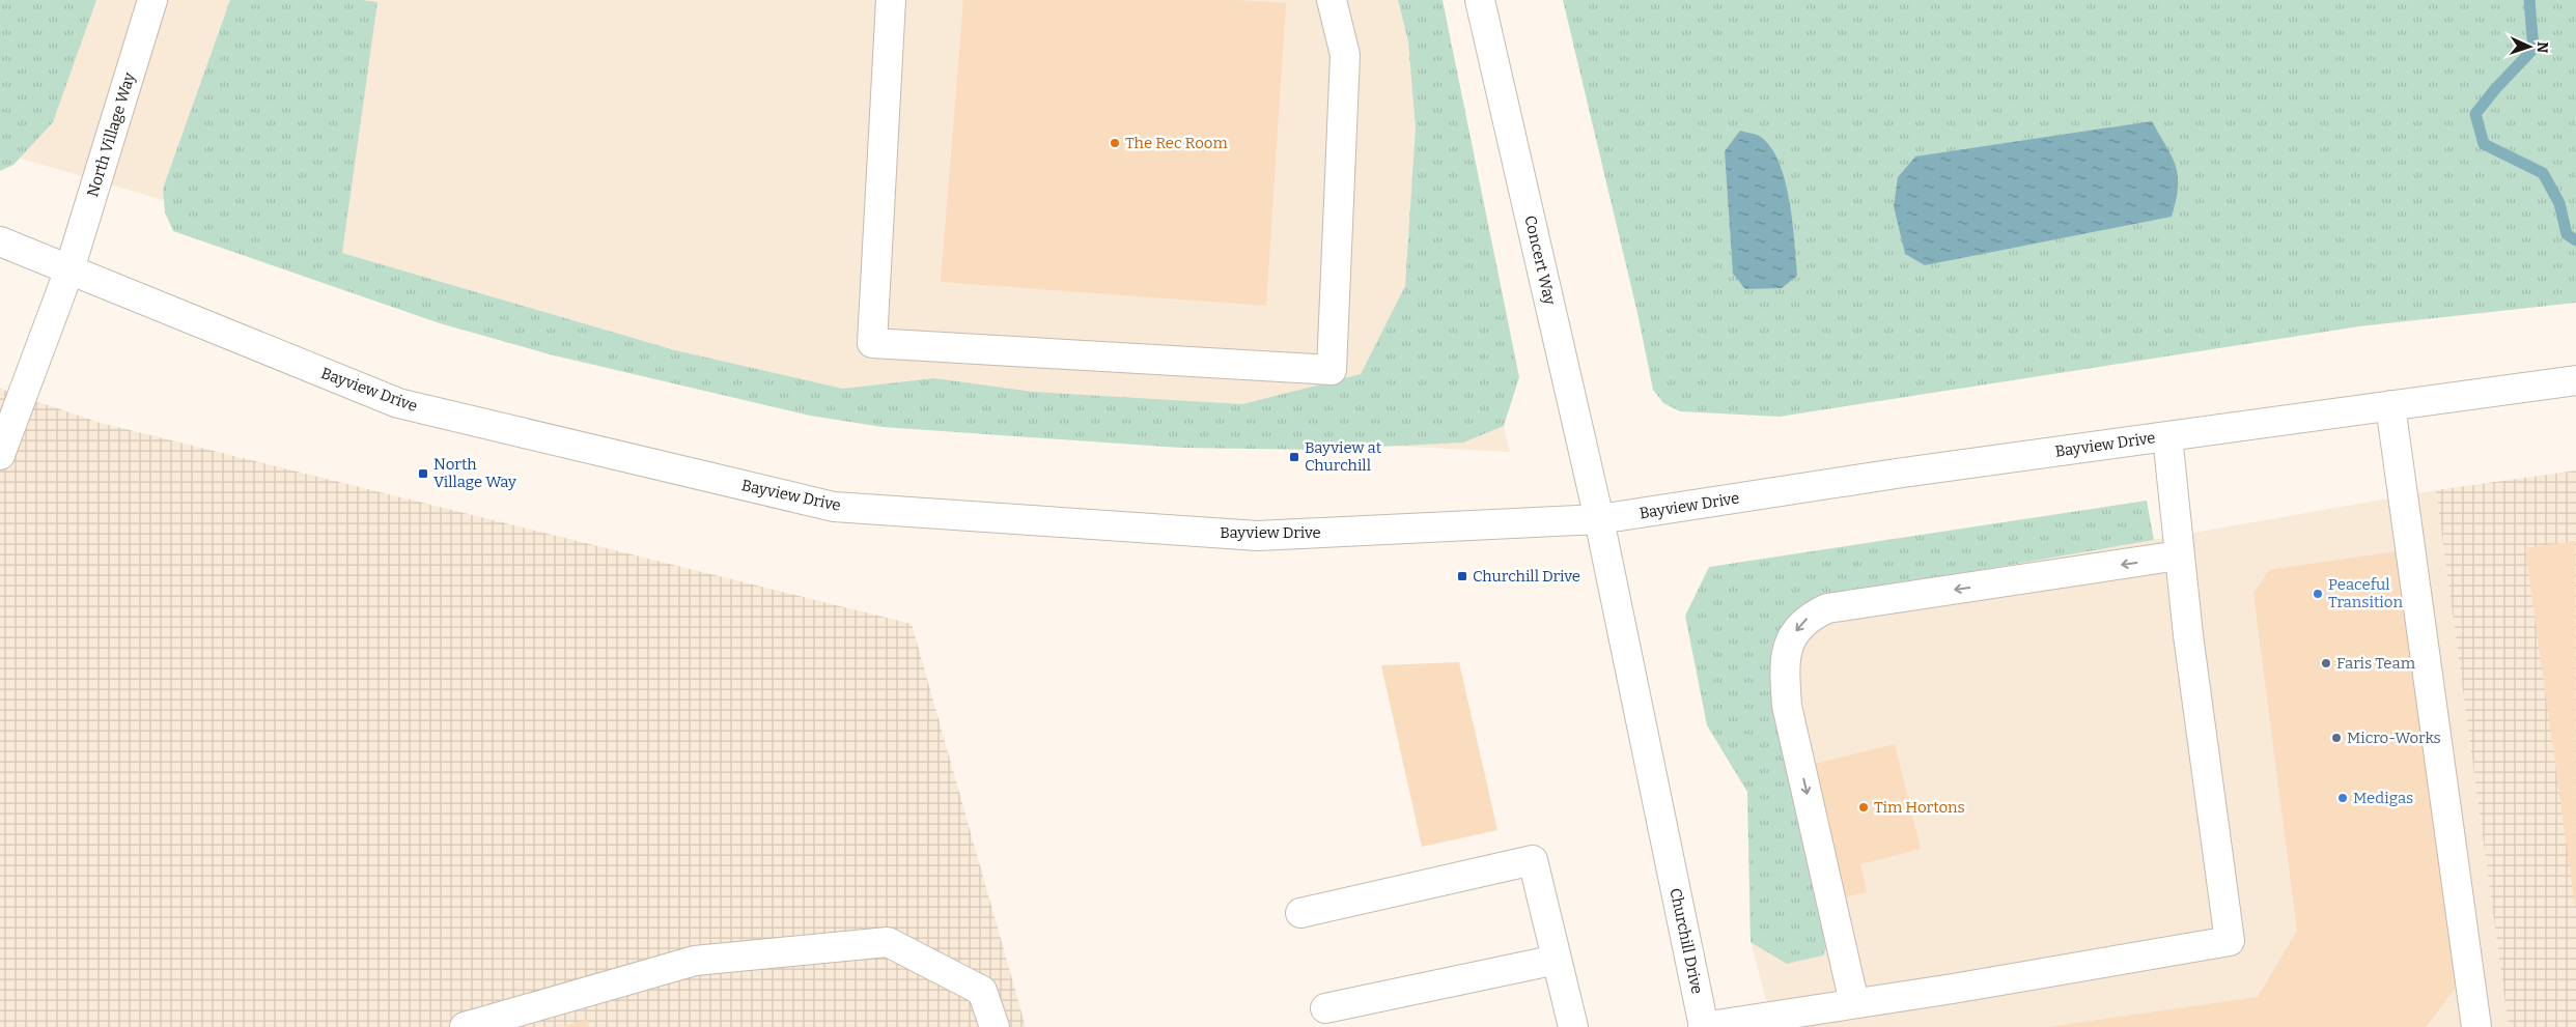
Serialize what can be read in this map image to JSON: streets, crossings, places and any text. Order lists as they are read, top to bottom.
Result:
{
  "streets": {
    "street": [
      "North Village Way",
      "Concert Way",
      "Bayview Drive",
      "Churchill Drive"
    ]
  },
  "crossings": [
    ["North Village Way", "Bayview Drive"],
    ["Concert Way", "Bayview Drive"],
    ["Concert Way", "Churchill Drive"],
    ["Bayview Drive", "Churchill Drive"]
  ],
  "places": {
    "other": [
      "The Rec Room",
      "Peaceful Transition",
      "Faris Team",
      "Micro-Works",
      "Medigas",
      "Tim Hortons"
    ],
    "transit": ["Bayview at Churchill", "North Village Way", "Churchill Drive"]
  },
  "north": "right"
}
